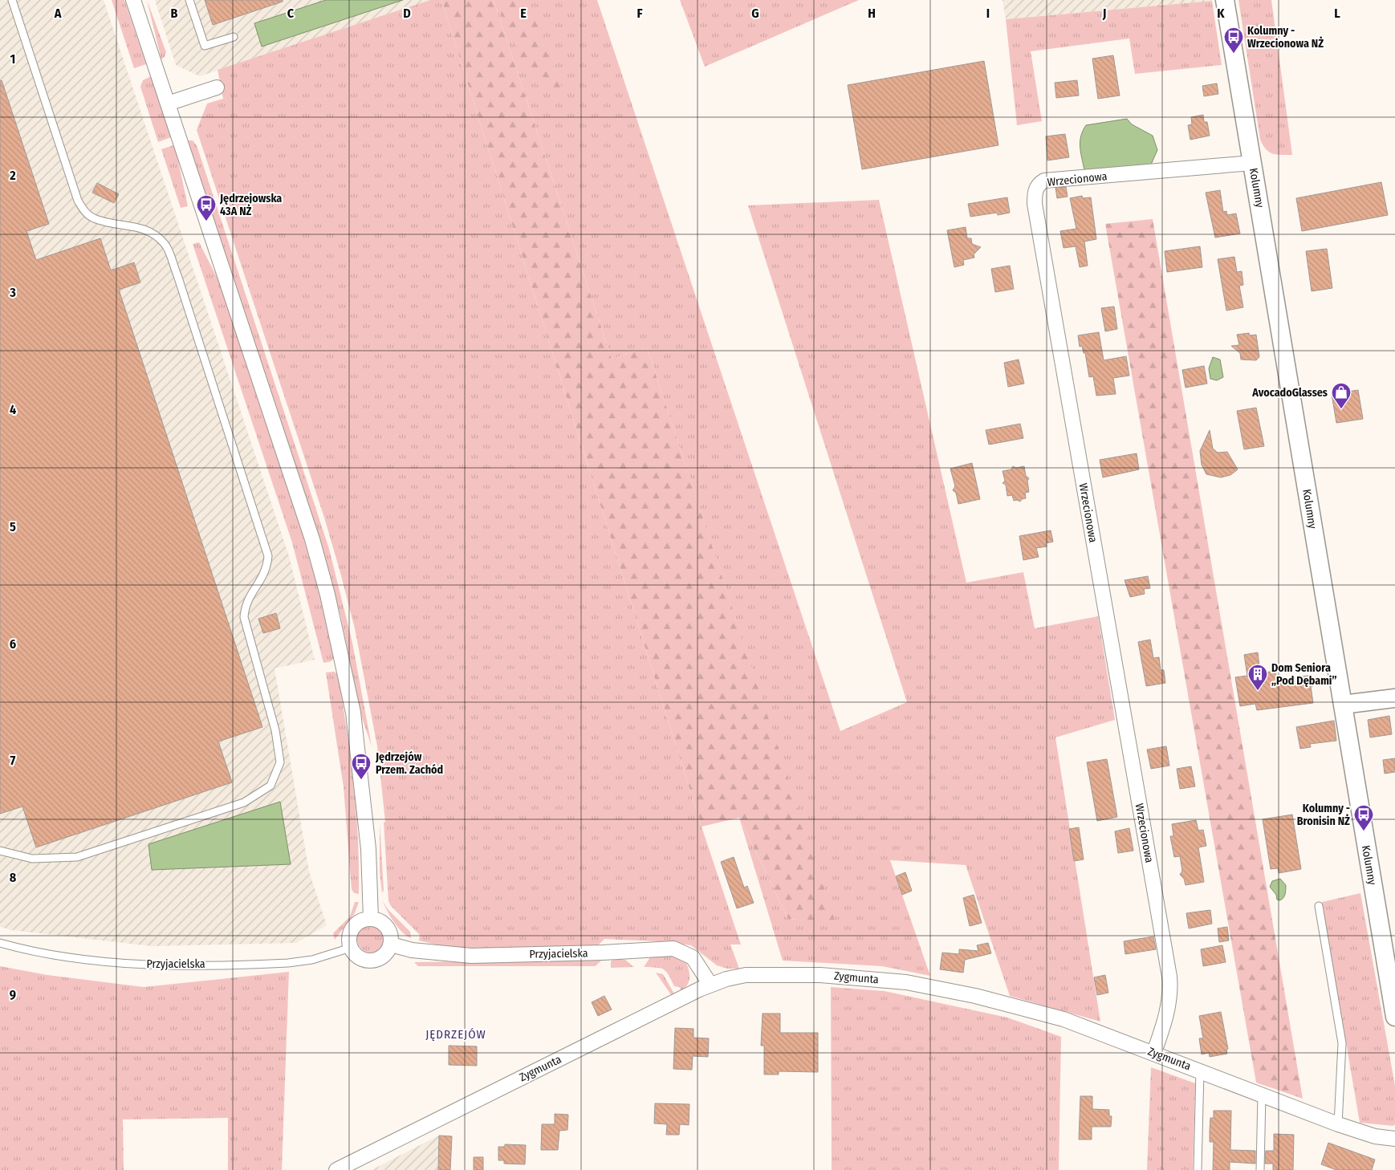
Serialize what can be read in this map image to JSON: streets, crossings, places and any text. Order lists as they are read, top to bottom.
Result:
{
  "streets": {
    "street": [
      "Wrzecionowa",
      "Kolumny",
      "Przyjacielska",
      "Zygmunta"
    ]
  },
  "crossings": [
    ["Wrzecionowa", "Kolumny"],
    ["Wrzecionowa", "Zygmunta"],
    ["Przyjacielska", "Zygmunta"]
  ],
  "districts": ["JĘDRZEJÓW"],
  "places": {
    "bus stop": [
      "Kolumny - Wrzecionowa NŻ",
      "Jędrzejowska 43A NŻ",
      "Jędrzejów Przem. Zachód",
      "Kolumny - Bronisin NŻ"
    ],
    "shop": ["AvocadoGlasses"],
    "building": ["Dom Seniora „Pod Dębami”"]
  },
  "grid": {
    "columns": [
      "A",
      "B",
      "C",
      "D",
      "E",
      "F",
      "G",
      "H",
      "I",
      "J",
      "K",
      "L"
    ],
    "rows": [
      "1",
      "2",
      "3",
      "4",
      "5",
      "6",
      "7",
      "8",
      "9"
    ]
  }
}
